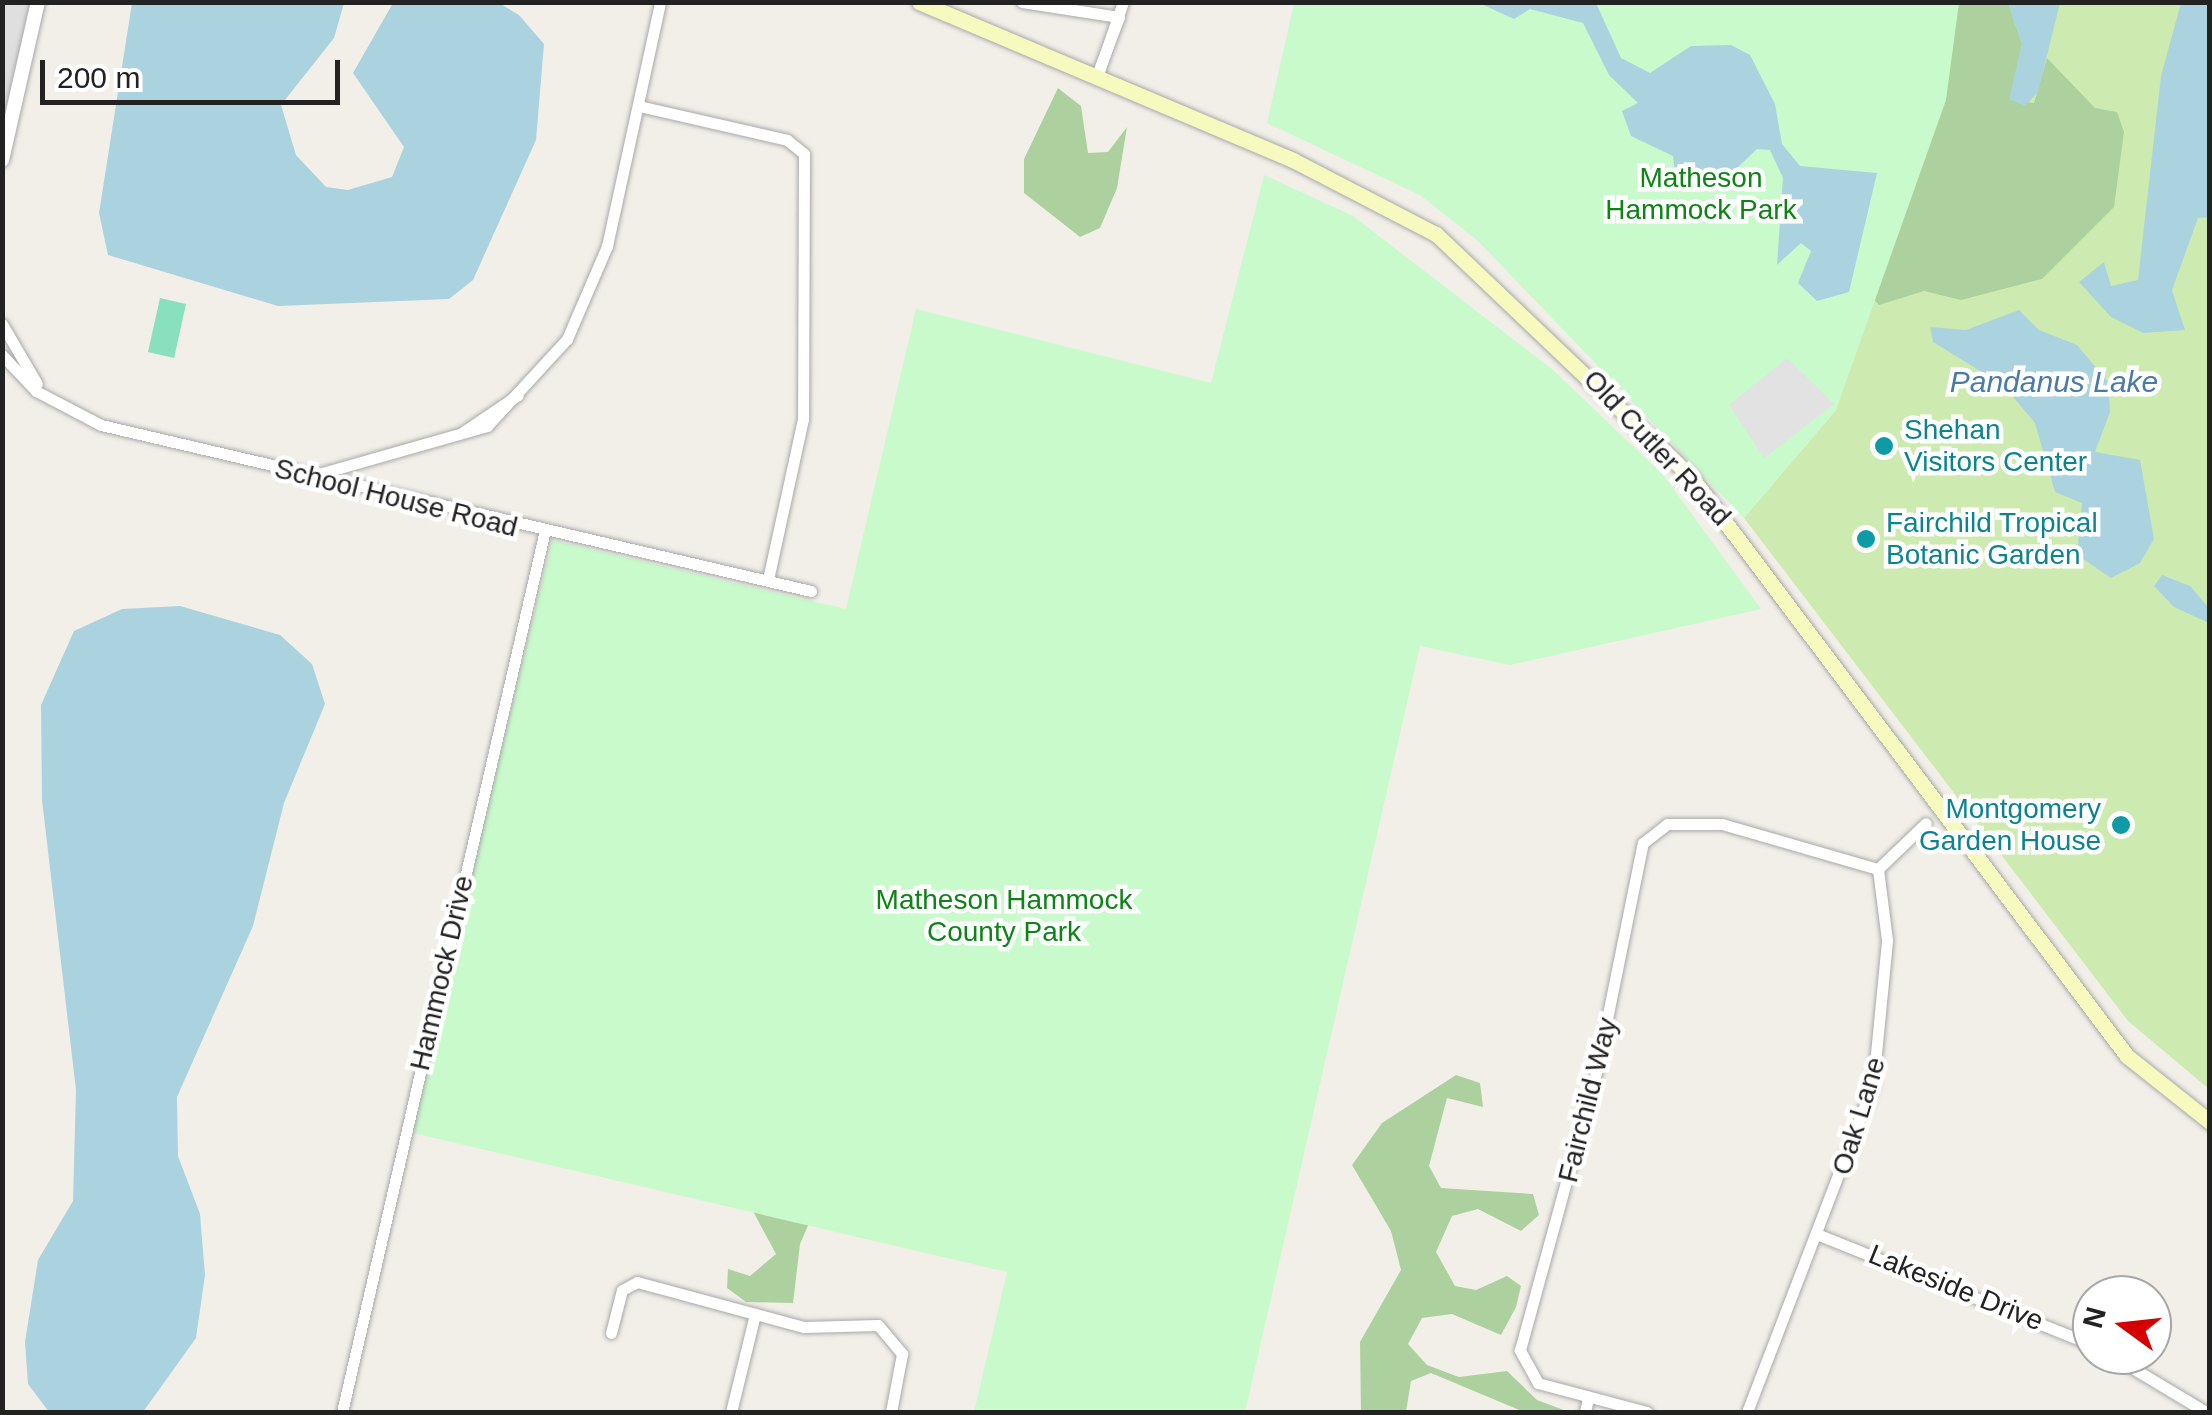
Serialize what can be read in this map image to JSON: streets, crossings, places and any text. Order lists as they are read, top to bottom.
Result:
{
  "streets": {
    "main road": ["Old Cutler Road"],
    "street": [
      "School House Road",
      "Hammock Drive",
      "Fairchild Way",
      "Oak Lane",
      "Lakeside Drive"
    ]
  },
  "crossings": [
    ["School House Road", "Hammock Drive"],
    ["Fairchild Way", "Oak Lane"],
    ["Oak Lane", "Lakeside Drive"]
  ],
  "water": ["Pandanus Lake"],
  "parks": ["Matheson Hammock Park", "Matheson Hammock County Park"],
  "places": ["Shehan Visitors Center", "Fairchild Tropical Botanic Garden", "Montgomery Garden House"],
  "scale_bar": "200 m",
  "north": "left"
}
